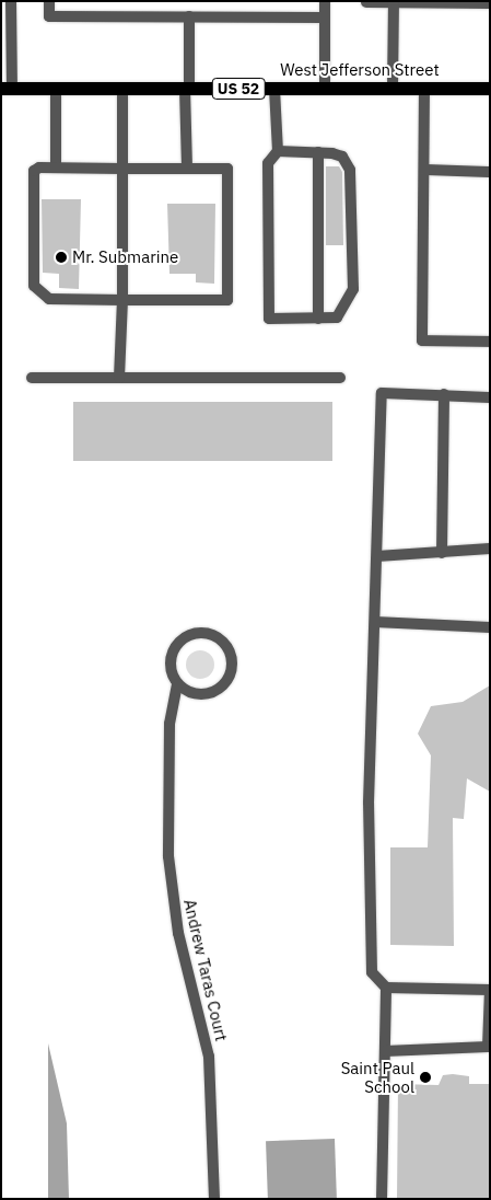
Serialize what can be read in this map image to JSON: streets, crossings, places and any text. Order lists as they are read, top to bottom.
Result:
{
  "streets": {
    "main road": ["West Jefferson Street", "US 52"],
    "street": ["Andrew Taras Court"]
  },
  "places": ["Mr. Submarine", "Saint Paul School"]
}
